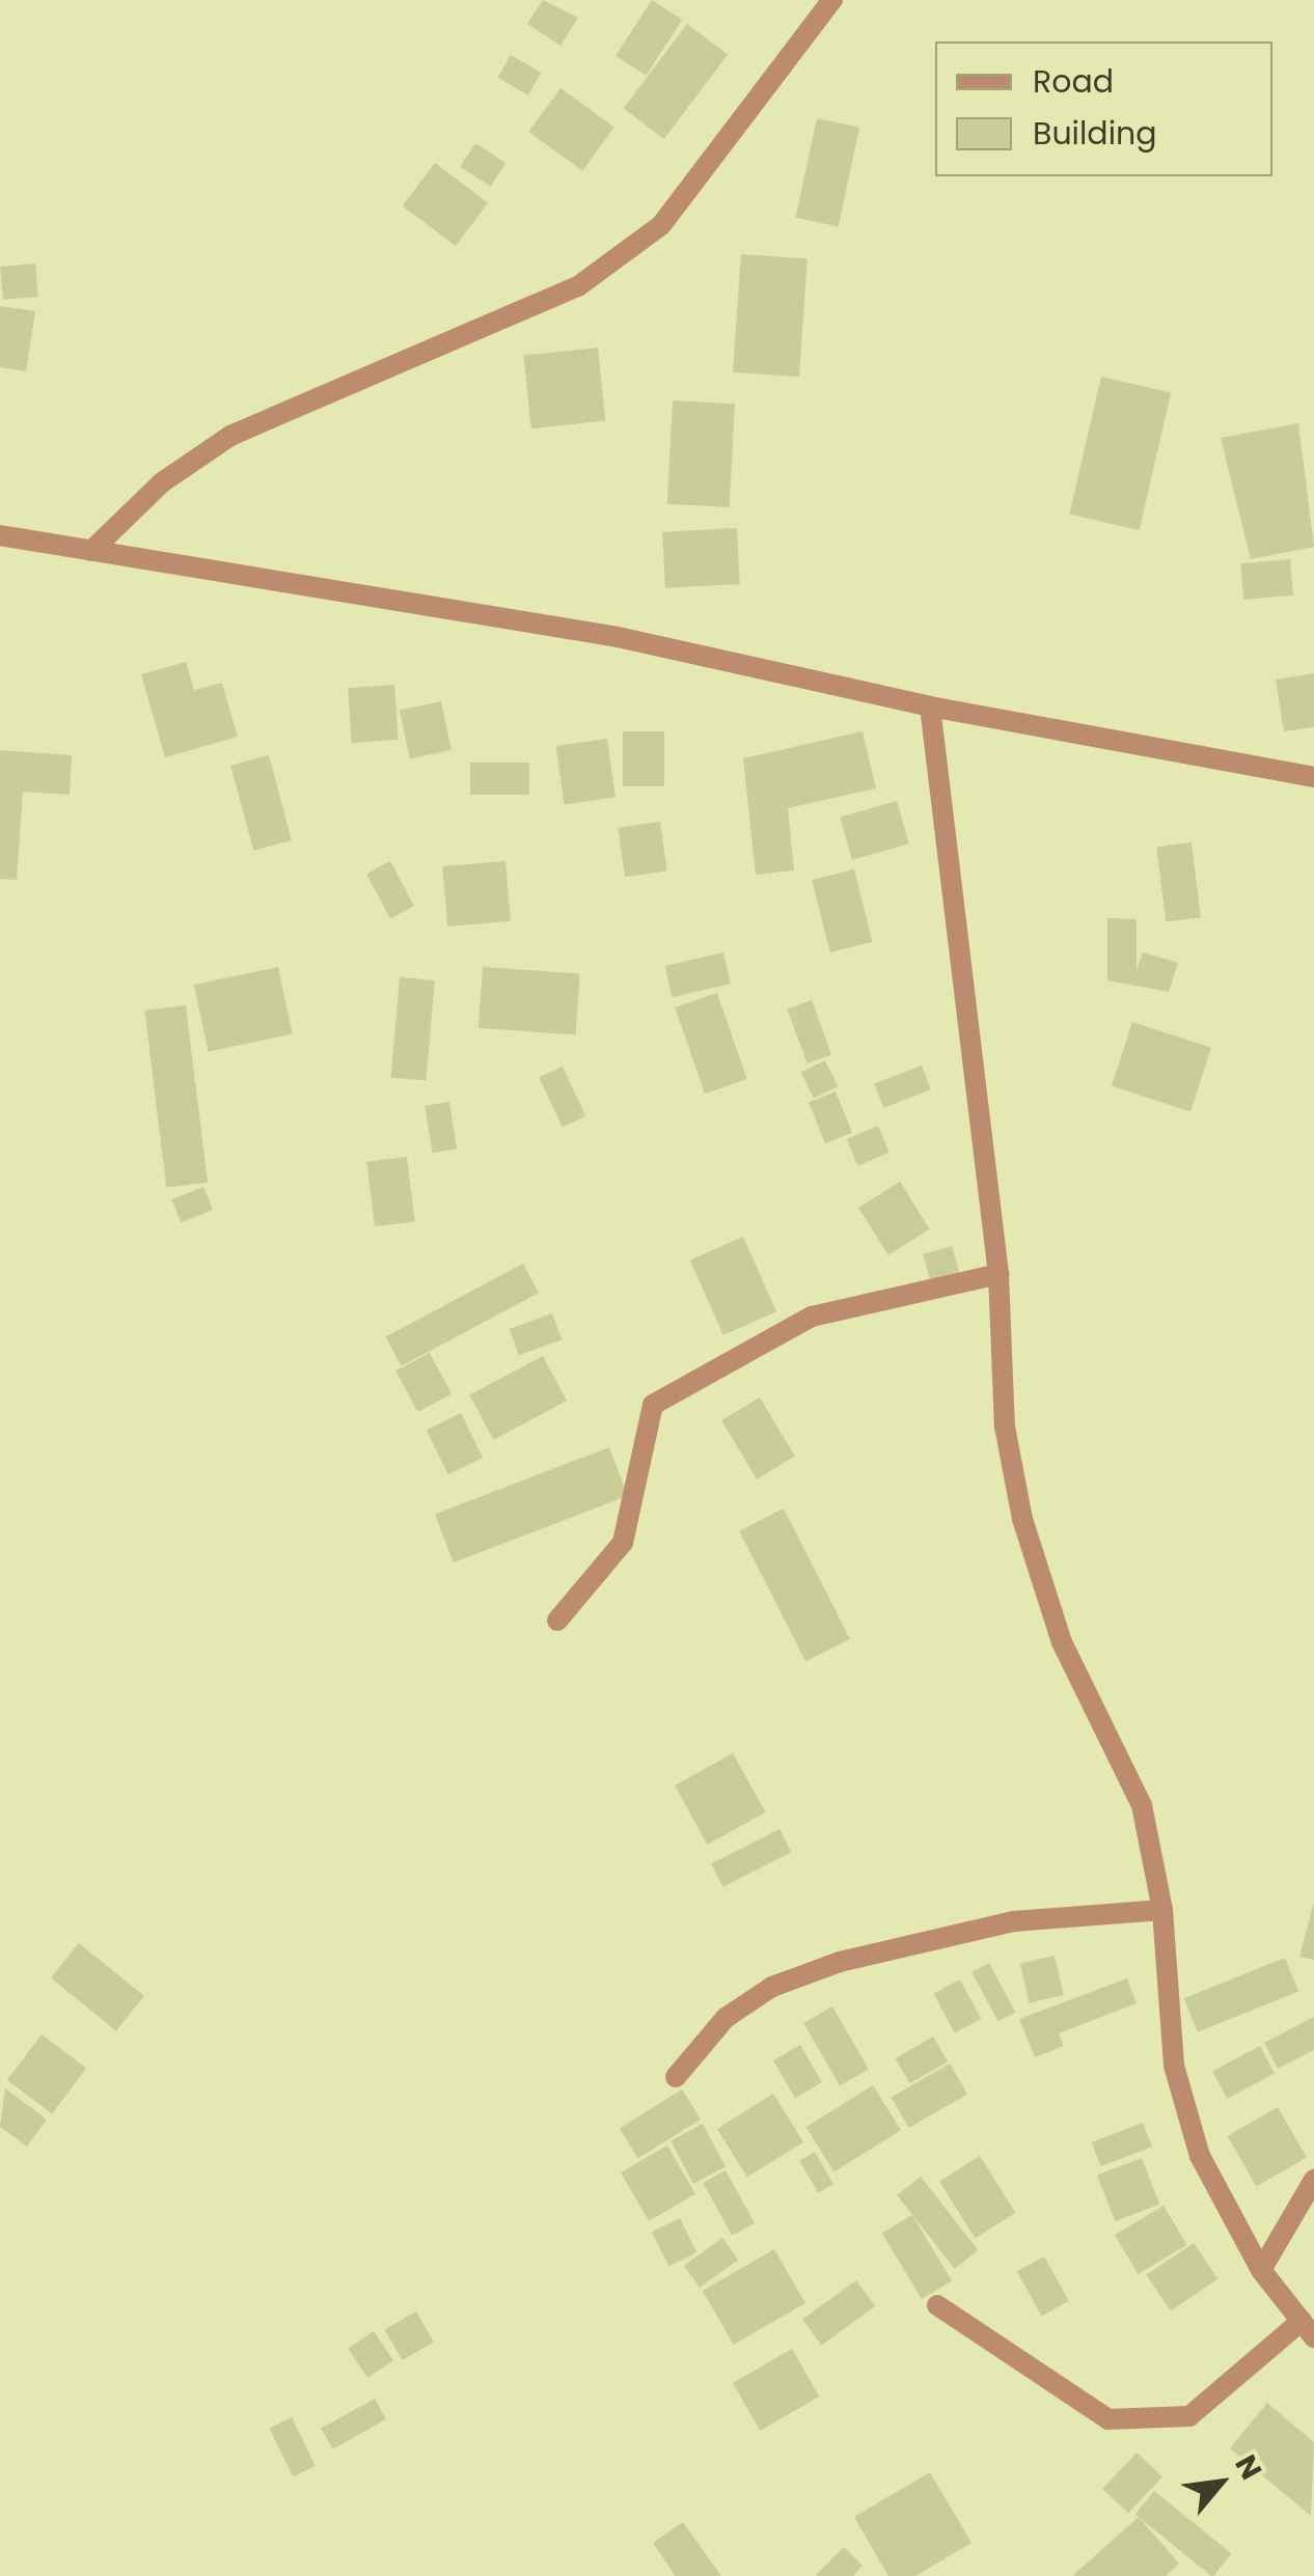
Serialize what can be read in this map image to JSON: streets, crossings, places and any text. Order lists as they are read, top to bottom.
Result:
{
  "legend": ["Road", "Building"],
  "north": "top right"
}
